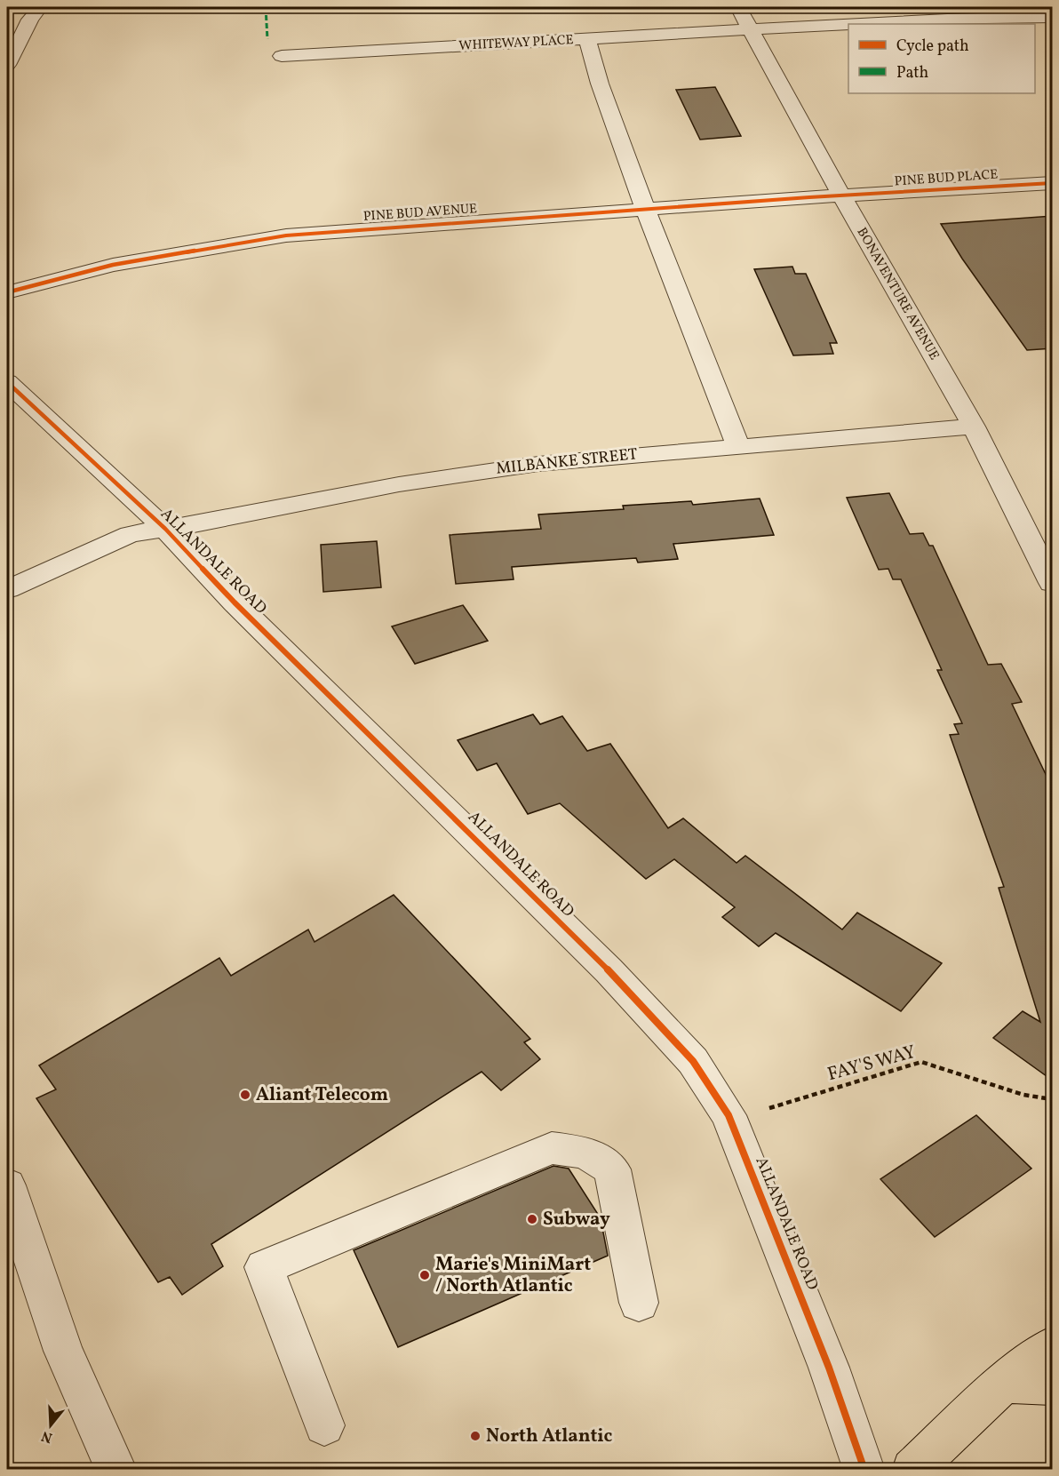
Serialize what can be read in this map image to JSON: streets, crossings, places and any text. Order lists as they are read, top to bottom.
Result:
{
  "streets": {
    "street": [
      "WHITEWAY PLACE",
      "PINE BUD PLACE",
      "PINE BUD AVENUE",
      "BONAVENTURE AVENUE",
      "MILBANKE STREET",
      "ALLANDALE ROAD"
    ],
    "path": ["FAY'S WAY"]
  },
  "crossings": [
    ["WHITEWAY PLACE", "BONAVENTURE AVENUE"],
    ["PINE BUD PLACE", "PINE BUD AVENUE"],
    ["PINE BUD PLACE", "BONAVENTURE AVENUE"],
    ["PINE BUD AVENUE", "BONAVENTURE AVENUE"],
    ["BONAVENTURE AVENUE", "MILBANKE STREET"],
    ["MILBANKE STREET", "ALLANDALE ROAD"]
  ],
  "places": [
    "Aliant Telecom",
    "Subway",
    "Marie's MiniMart / North Atlantic",
    "North Atlantic"
  ],
  "legend": ["Cycle path", "Path"],
  "north": "bottom"
}
